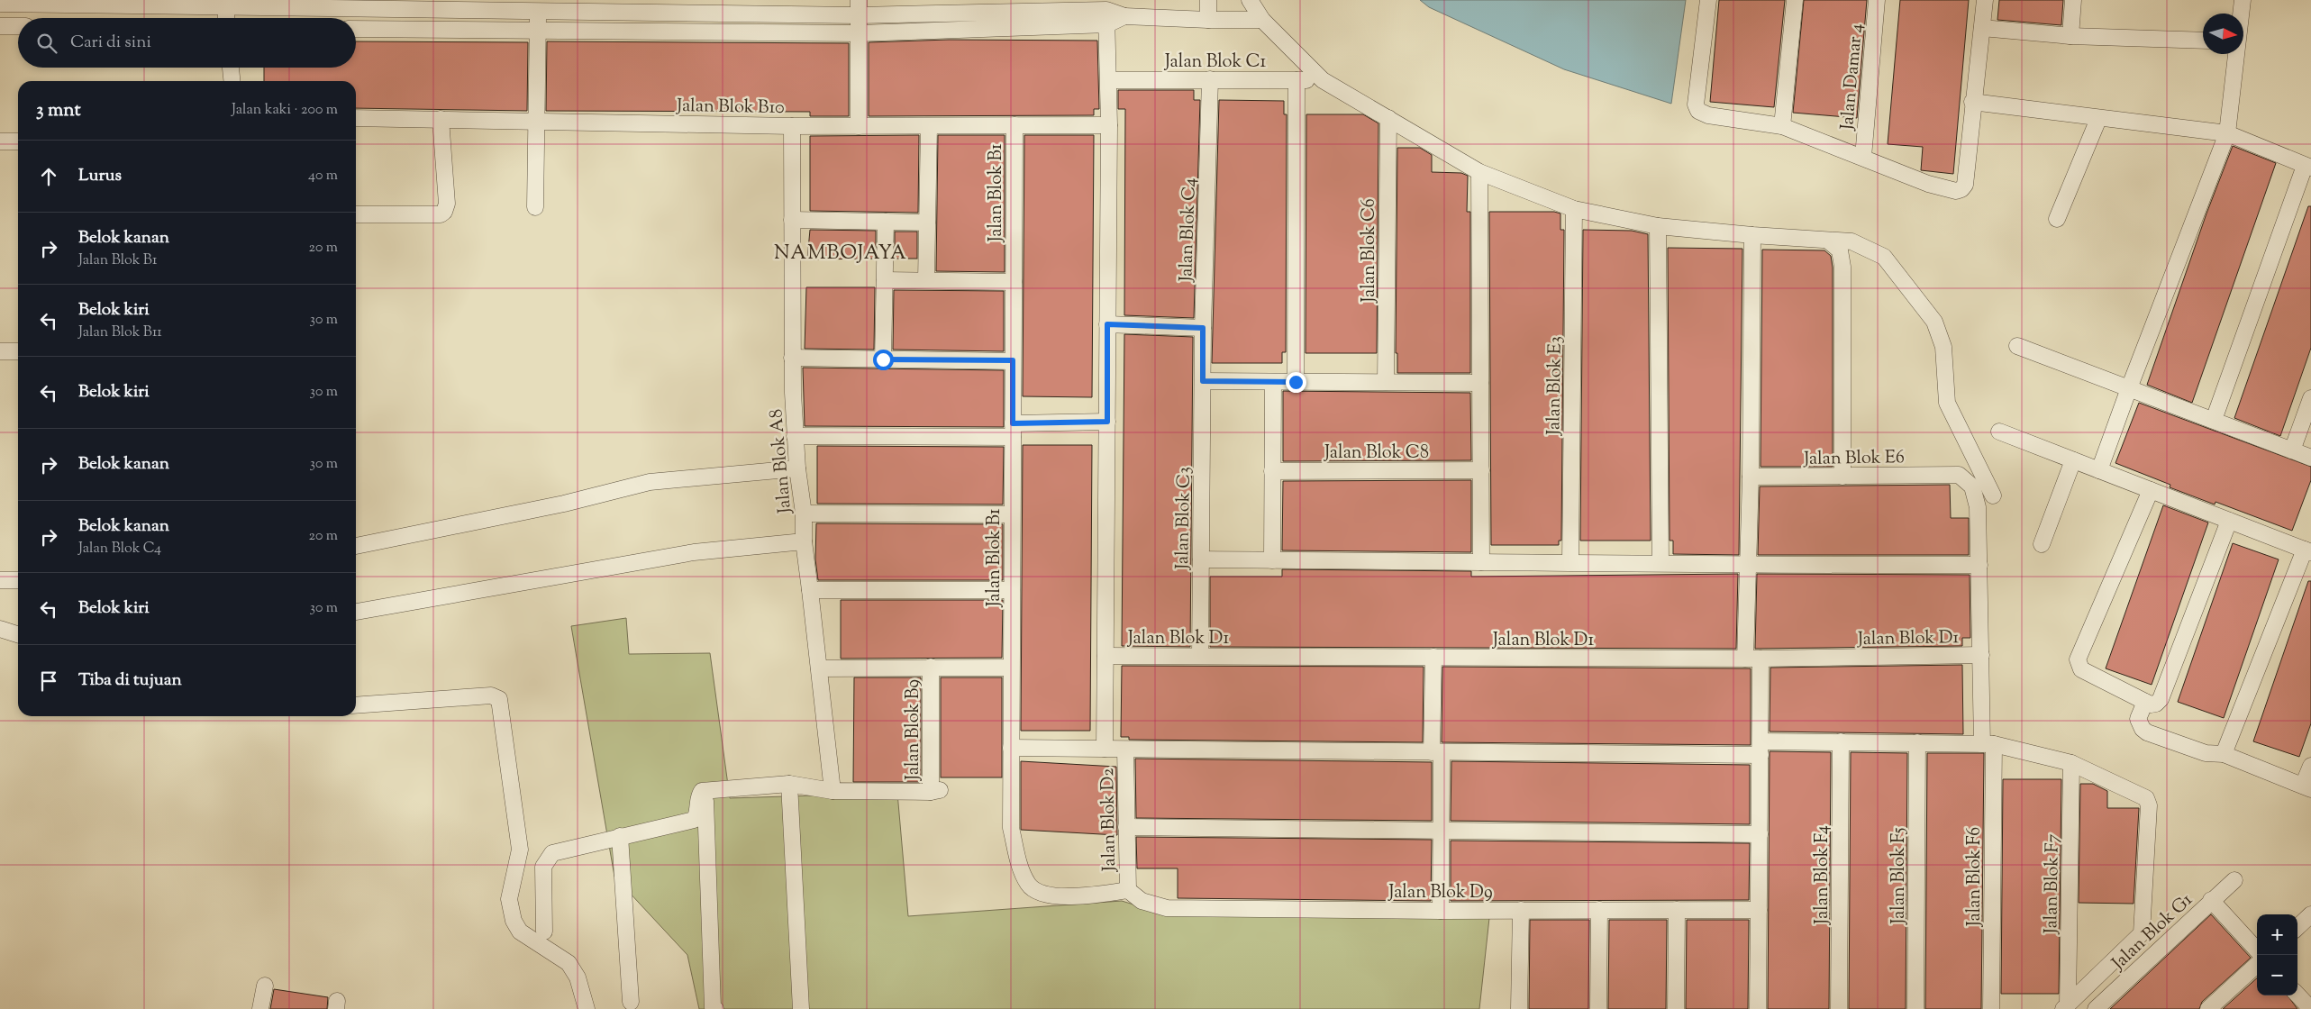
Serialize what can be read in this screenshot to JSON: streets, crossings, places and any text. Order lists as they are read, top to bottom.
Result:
{
  "streets": {
    "street": [
      "Jalan Blok C1",
      "Jalan Damar 4",
      "Jalan Blok B10",
      "Jalan Blok B1",
      "Jalan Blok C4",
      "Jalan Blok C6",
      "Jalan Blok E3",
      "Jalan Blok C8",
      "Jalan Blok E6",
      "Jalan Blok A8",
      "Jalan Blok C3",
      "Jalan Blok D1",
      "Jalan Blok B9",
      "Jalan Blok D2",
      "Jalan Blok F4",
      "Jalan Blok F5",
      "Jalan Blok F6",
      "Jalan Blok F7",
      "Jalan Blok D9",
      "Jalan Blok G1"
    ]
  },
  "crossings": [
    ["Jalan Blok C1", "Jalan Blok C4"],
    ["Jalan Blok B10", "Jalan Blok B1"],
    ["Jalan Blok B10", "Jalan Blok A8"],
    ["Jalan Blok B1", "Jalan Blok D2"],
    ["Jalan Blok B1", "Jalan Blok D9"],
    ["Jalan Blok C4", "Jalan Blok C3"],
    ["Jalan Blok E6", "Jalan Blok F6"],
    ["Jalan Blok A8", "Jalan Blok B9"],
    ["Jalan Blok C3", "Jalan Blok D1"],
    ["Jalan Blok D1", "Jalan Blok F6"],
    ["Jalan Blok D2", "Jalan Blok D9"]
  ],
  "districts": ["NAMBOJAYA"],
  "north": "right",
  "page": {
    "search": "Cari di sini",
    "heading": ["3 mnt", "Jalan kaki · 200 m"],
    "list": [
      ["Lurus", "40 m"],
      ["Belok kanan", "Jalan Blok B1", "20 m"],
      ["Belok kiri", "Jalan Blok B11", "30 m"],
      ["Belok kiri", "30 m"],
      ["Belok kanan", "30 m"],
      ["Belok kanan", "Jalan Blok C4", "20 m"],
      ["Belok kiri", "30 m"],
      "Tiba di tujuan"
    ],
    "map_buttons": ["+", "−"]
  }
}
